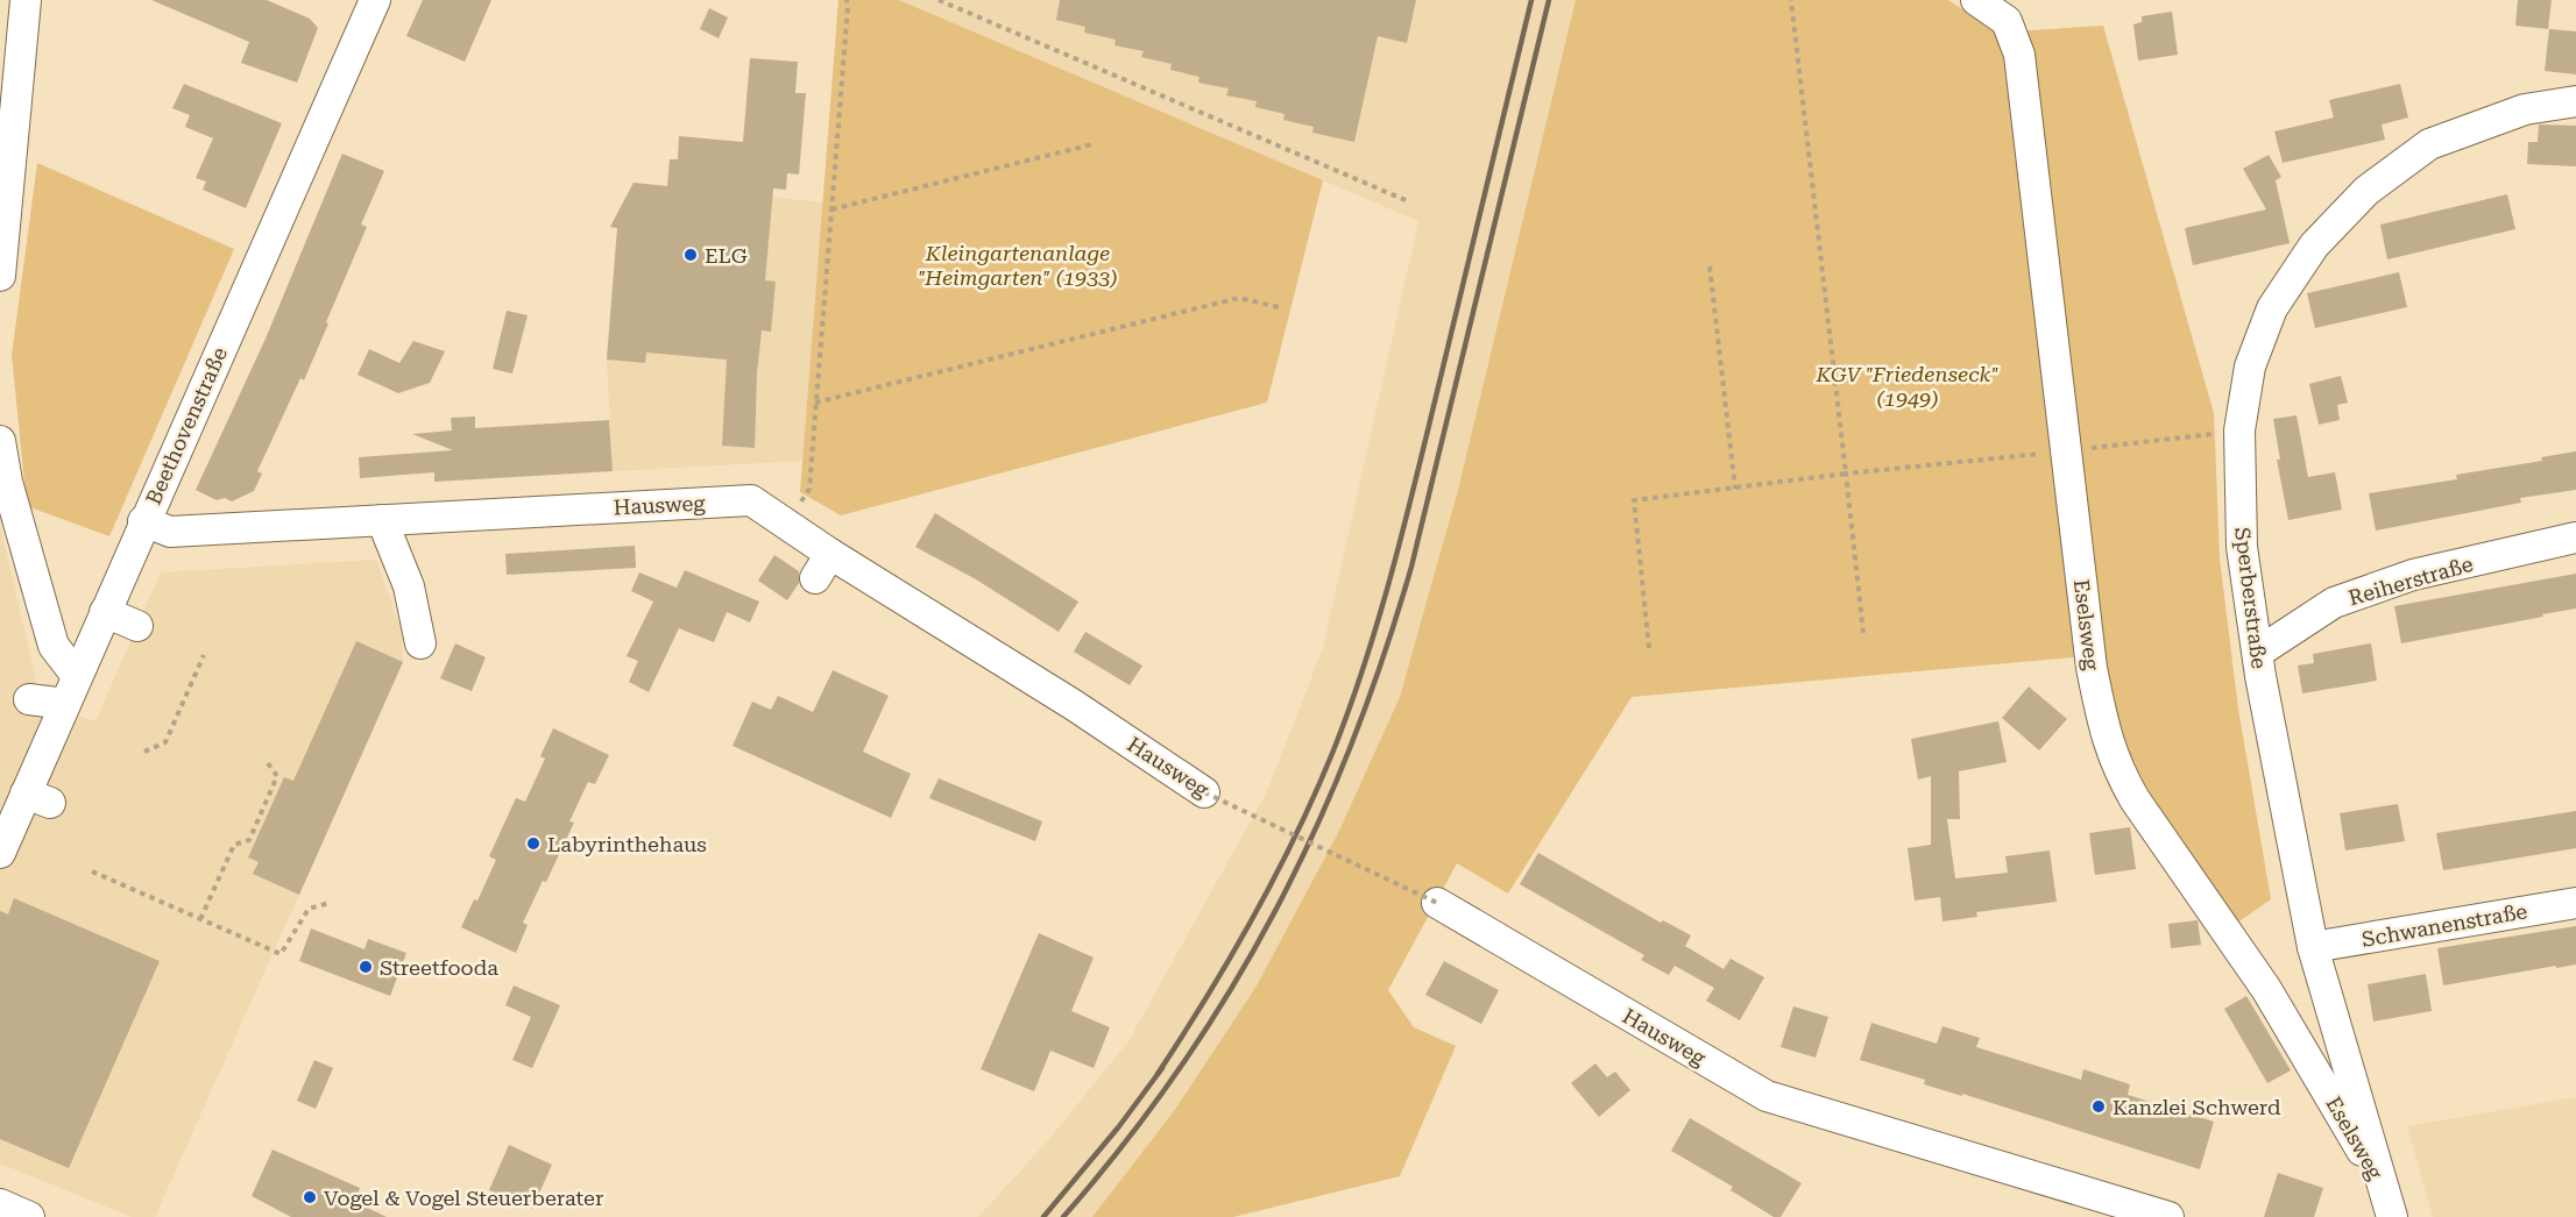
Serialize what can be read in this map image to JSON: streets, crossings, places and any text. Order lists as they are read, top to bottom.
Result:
{
  "streets": {
    "street": [
      "Beethovenstraße",
      "Hausweg",
      "Reiherstraße",
      "Sperberstraße",
      "Eselsweg",
      "Schwanenstraße"
    ]
  },
  "crossings": [
    ["Beethovenstraße", "Hausweg"],
    ["Reiherstraße", "Sperberstraße"],
    ["Sperberstraße", "Eselsweg"],
    ["Sperberstraße", "Schwanenstraße"]
  ],
  "parks": ["Kleingartenanlage \"Heimgarten\" (1933)", "KGV \"Friedenseck\" (1949)"],
  "places": [
    "ELG",
    "Labyrinthehaus",
    "Streetfooda",
    "Kanzlei Schwerd",
    "Vogel & Vogel Steuerberater"
  ]
}
